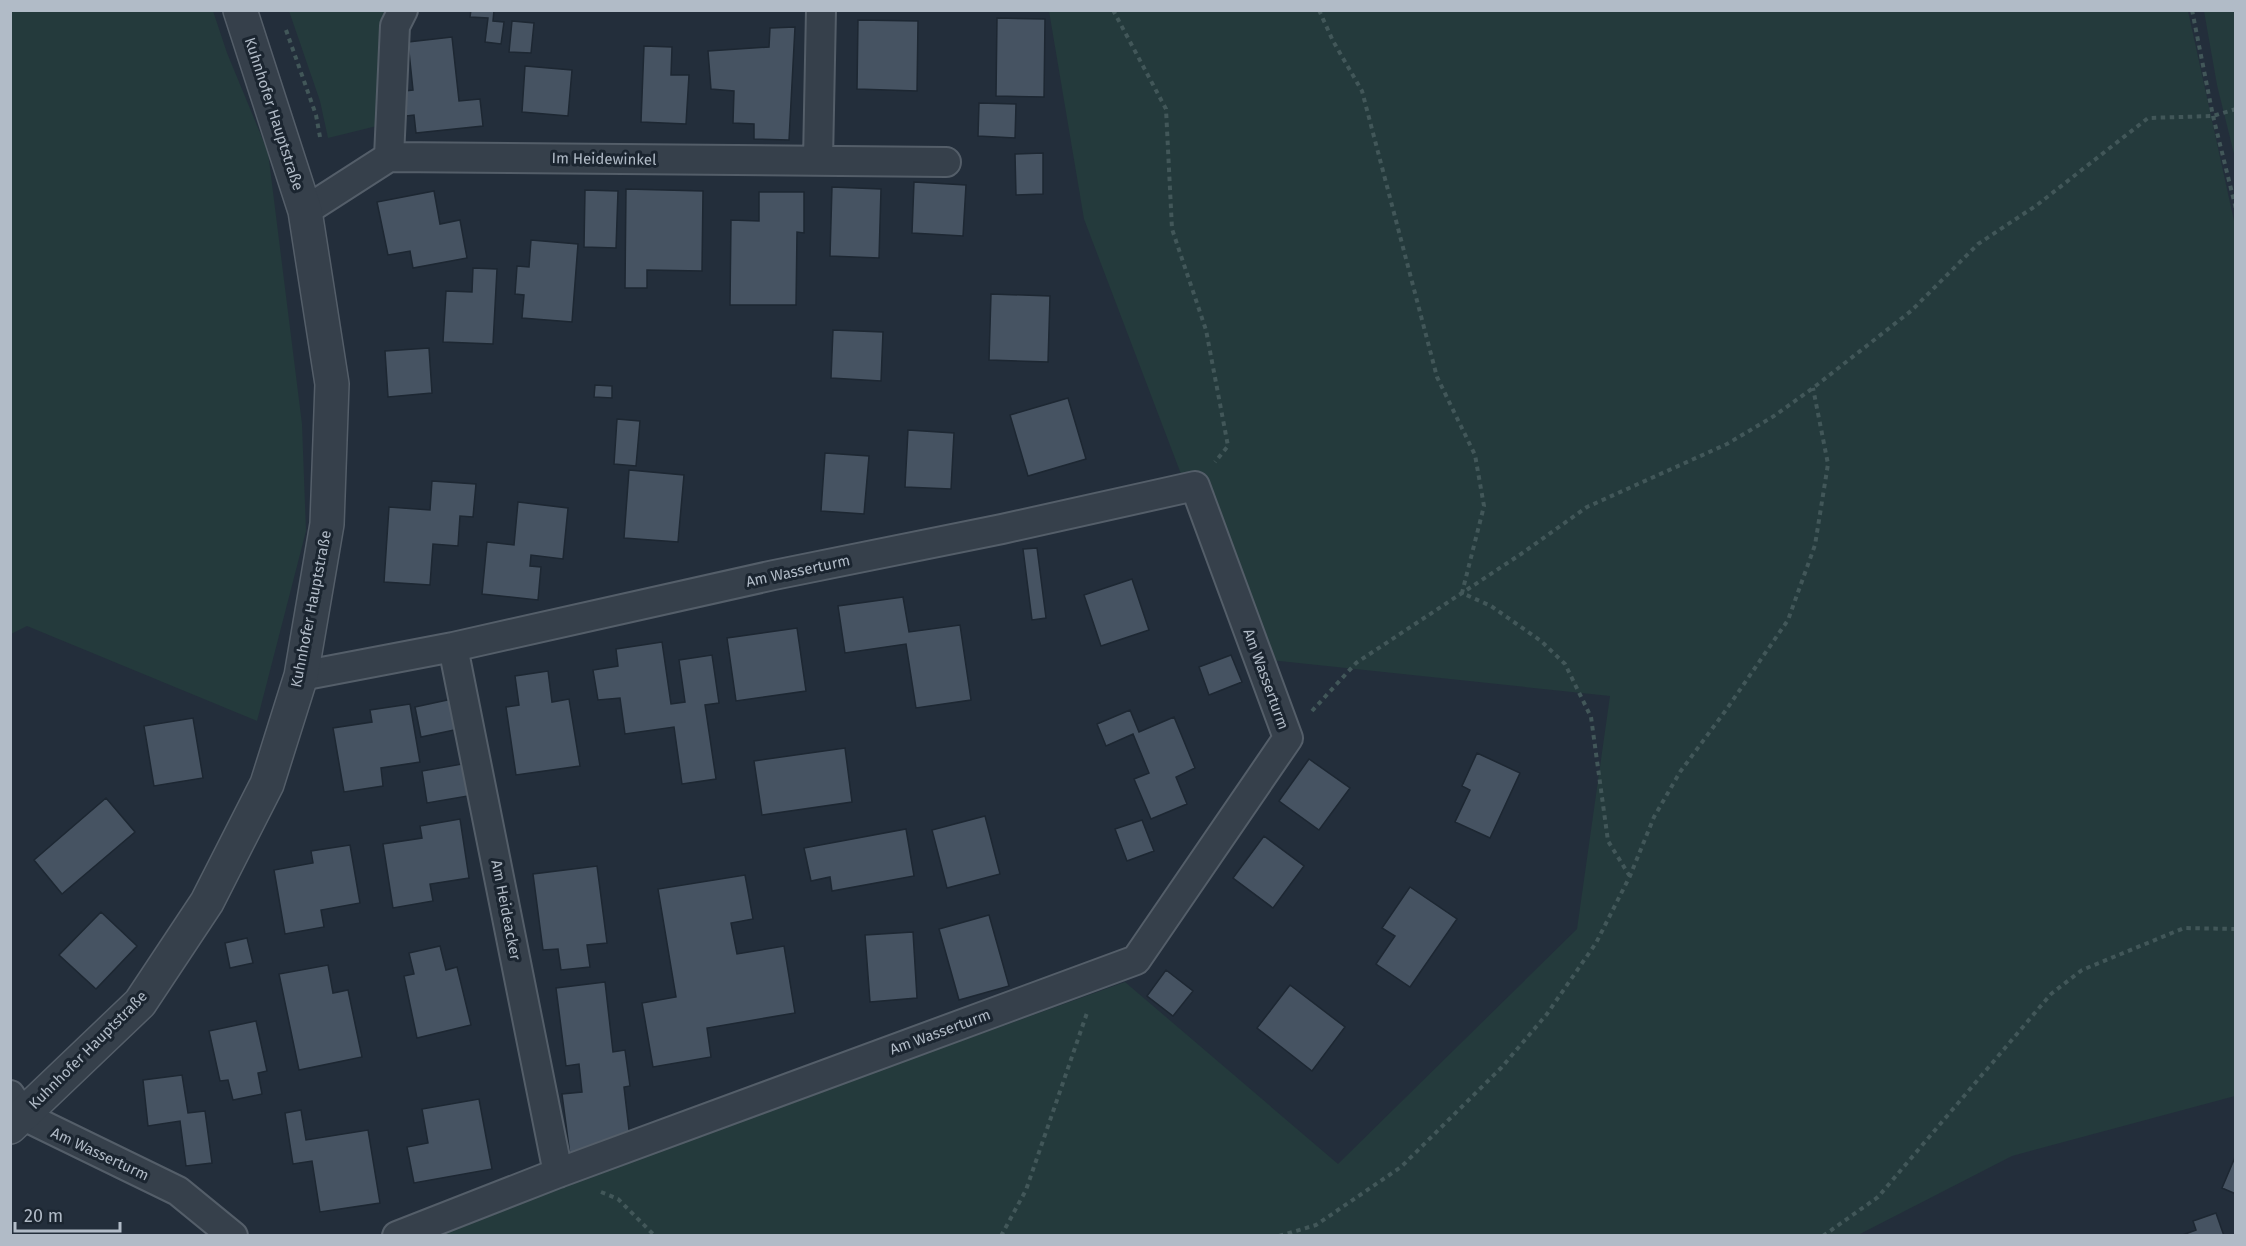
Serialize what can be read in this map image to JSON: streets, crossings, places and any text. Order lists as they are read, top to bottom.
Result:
{
  "streets": {
    "street": [
      "Kuhnhofer Hauptstraße",
      "Im Heidewinkel",
      "Am Wasserturm",
      "Am Heideacker"
    ]
  },
  "crossings": [
    ["Kuhnhofer Hauptstraße", "Am Wasserturm"],
    ["Am Wasserturm", "Am Heideacker"]
  ],
  "scale_bar": "20 m"
}
